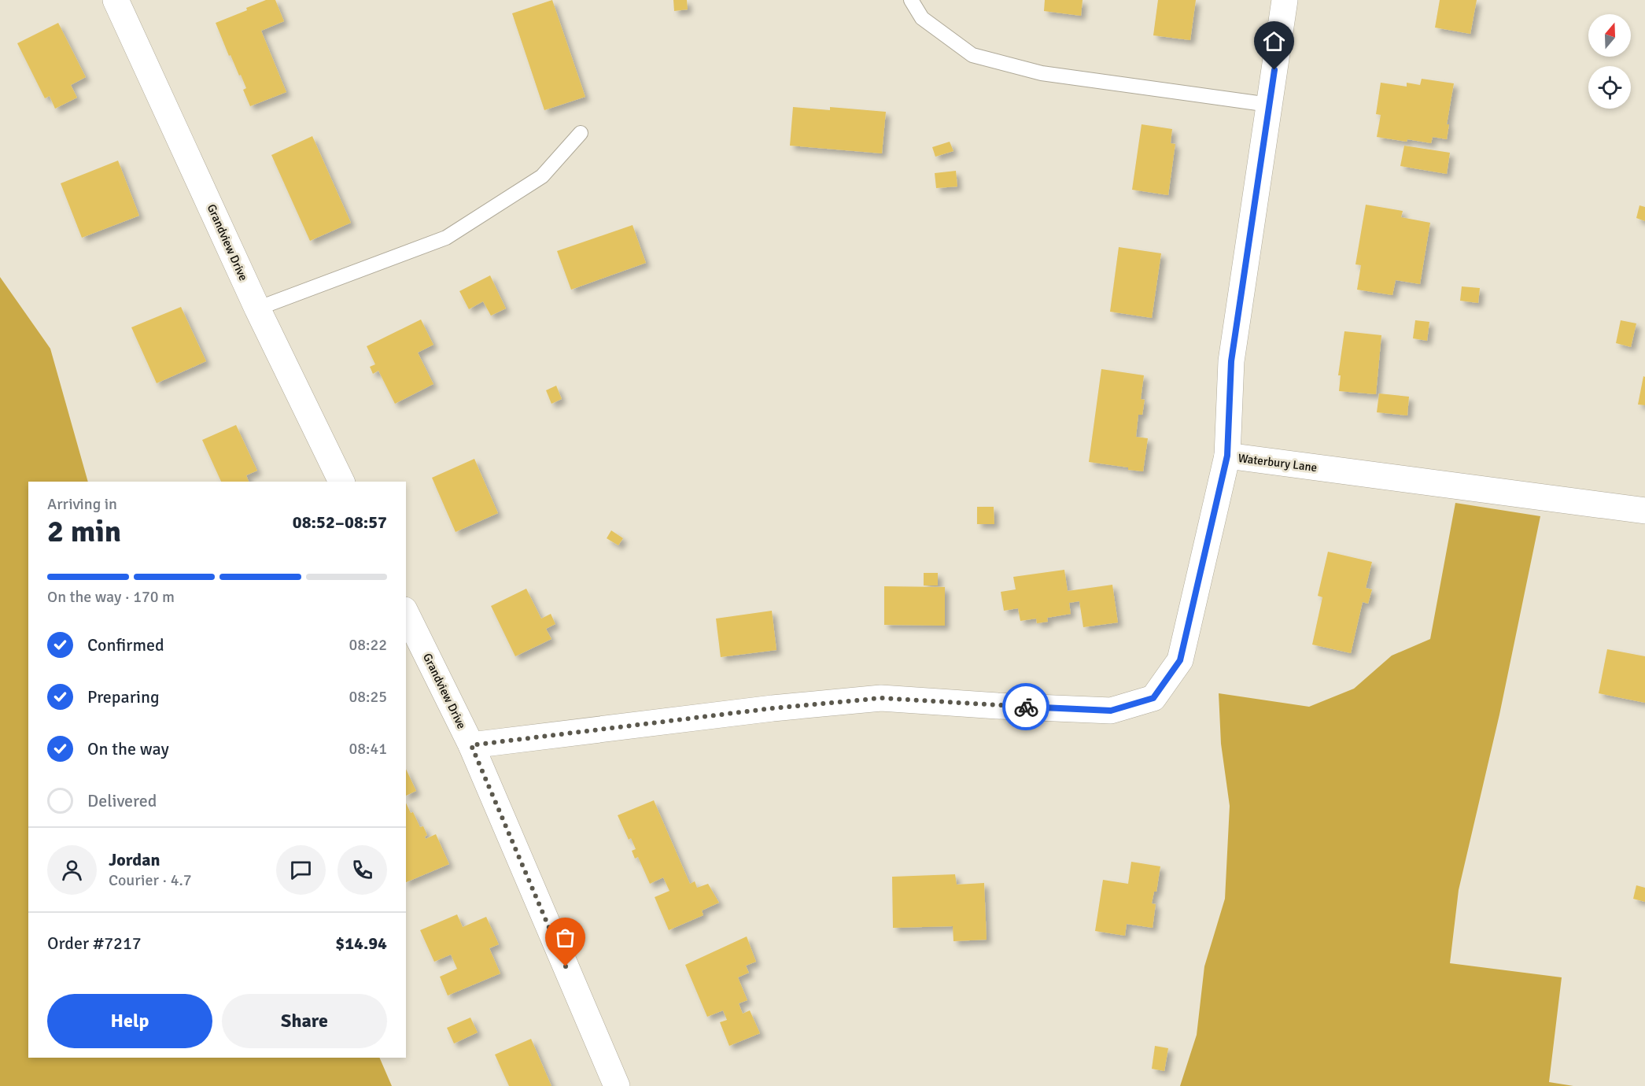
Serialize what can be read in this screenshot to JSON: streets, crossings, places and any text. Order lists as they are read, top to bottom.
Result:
{
  "streets": {
    "street": ["Grandview Drive", "Waterbury Lane"]
  },
  "crossings": [
    ["Grandview Drive", "Waterbury Lane"]
  ],
  "north": "top",
  "page": {
    "heading": ["2 min", "Arriving in", "08:52–08:57"],
    "panel": [
      "Jordan",
      "Courier · 4.7",
      "Order #7217",
      "$14.94"
    ],
    "bar": "On the way · 170 m",
    "list": [
      ["Confirmed", "08:22"],
      ["Preparing", "08:25"],
      ["On the way", "08:41"],
      "Delivered"
    ],
    "buttons": ["Help", "Share"]
  }
}
